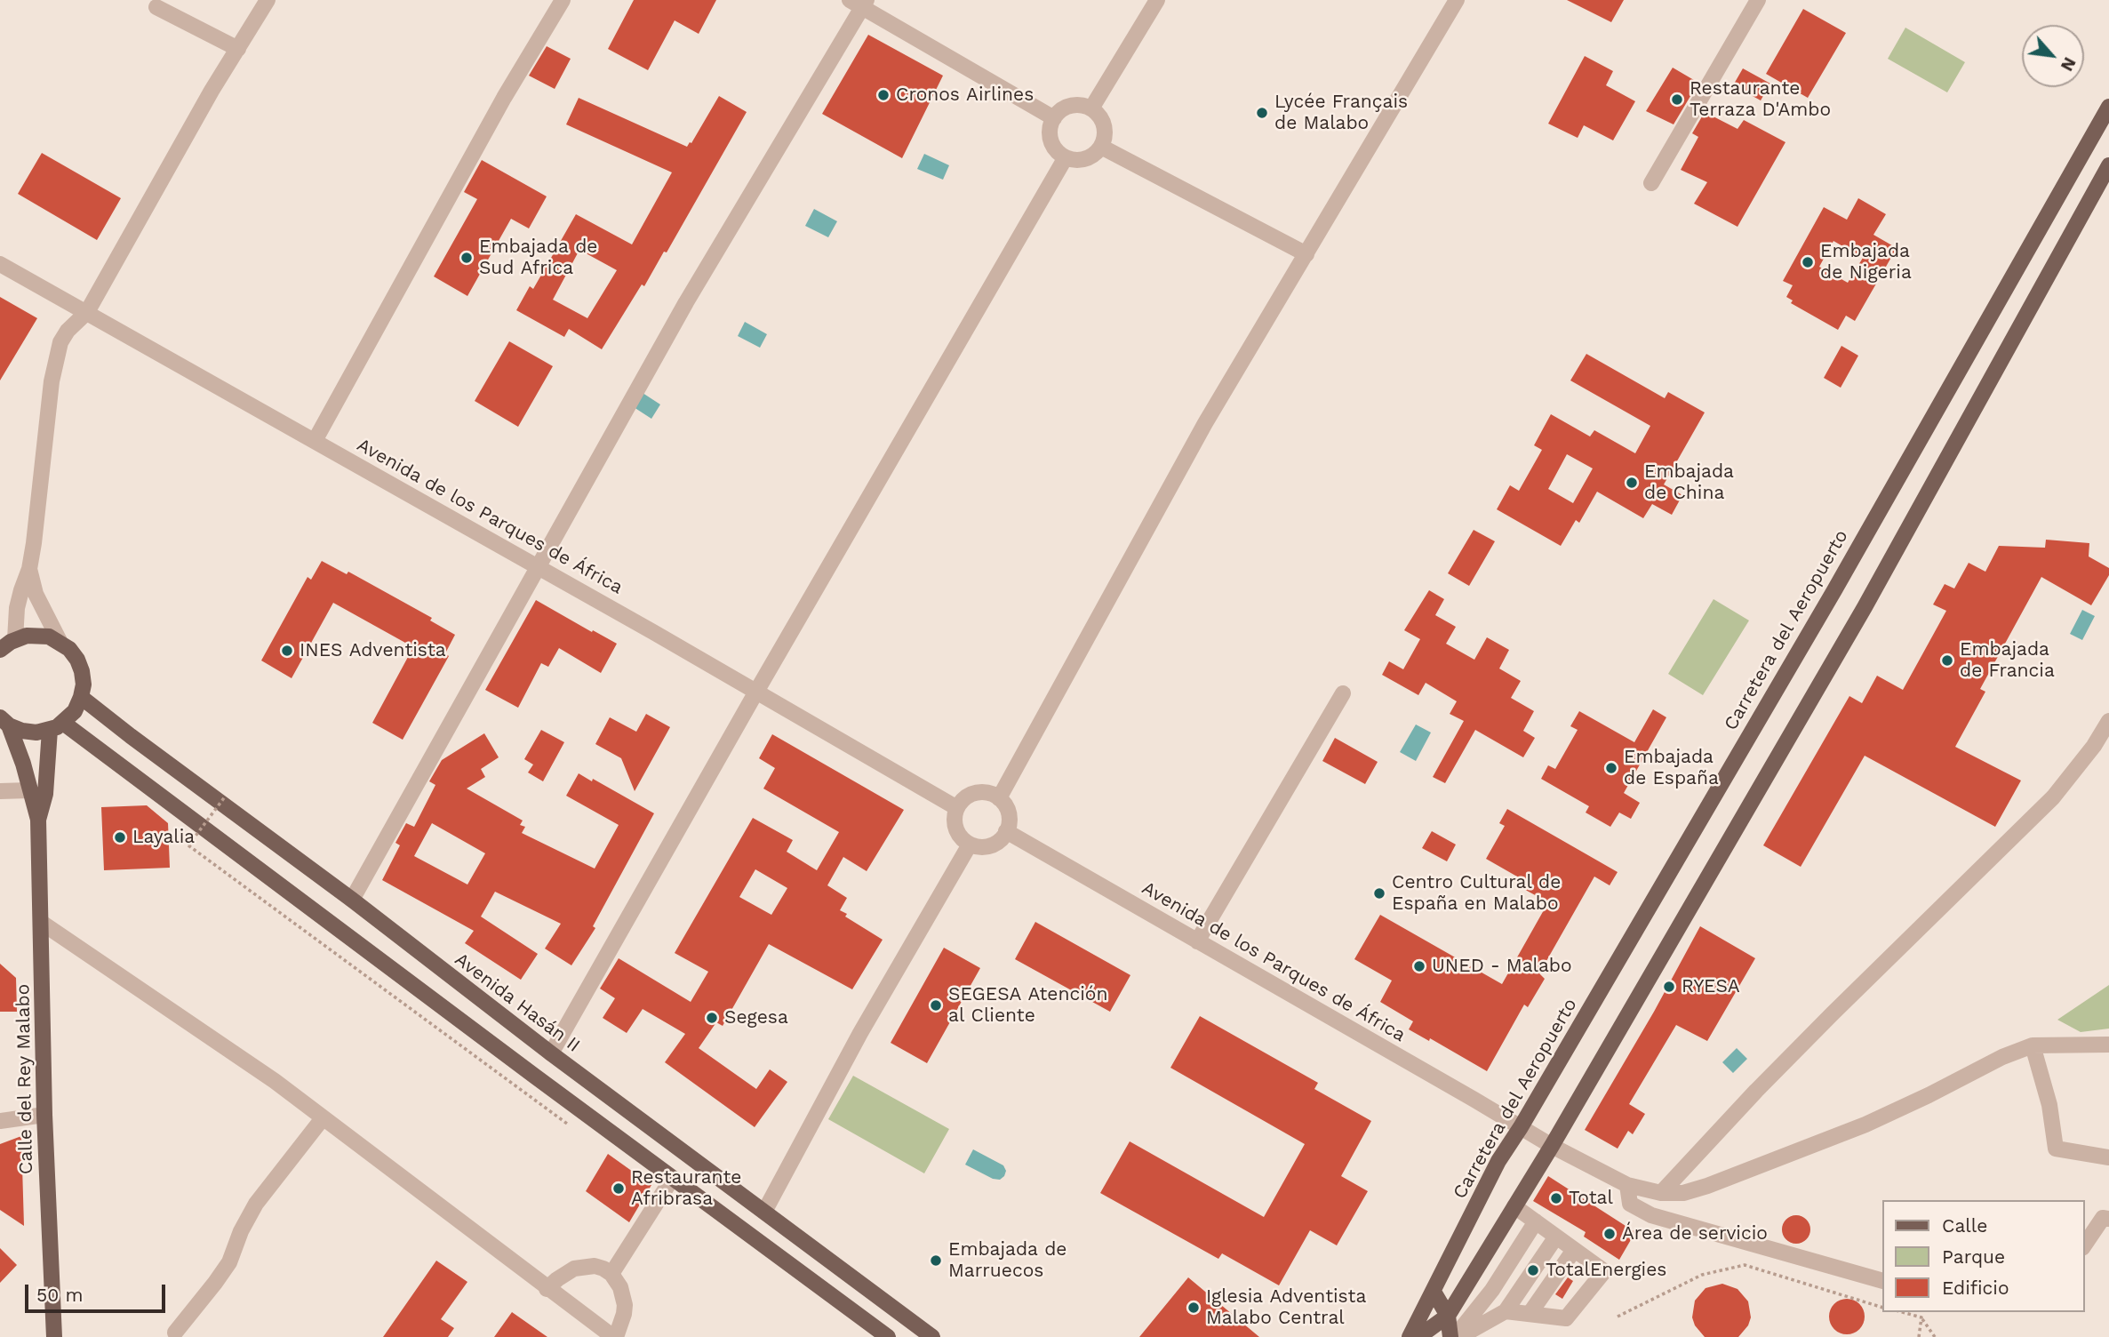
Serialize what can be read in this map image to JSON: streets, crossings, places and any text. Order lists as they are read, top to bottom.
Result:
{
  "streets": {
    "main road": ["Carretera del Aeropuerto", "Avenida Hasán II", "Calle del Rey Malabo"],
    "street": ["Avenida de los Parques de África"]
  },
  "crossings": [
    ["Avenida de los Parques de África", "Carretera del Aeropuerto"]
  ],
  "places": [
    "Cronos Airlines",
    "Restaurante Terraza D'Ambo",
    "Lycée Français de Malabo",
    "Embajada de Sud Africa",
    "Embajada de Nigeria",
    "Embajada de China",
    "INES Adventista",
    "Embajada de Francia",
    "Embajada de España",
    "Layalia",
    "Centro Cultural de España en Malabo",
    "UNED - Malabo",
    "RYESA",
    "SEGESA Atención al Cliente",
    "Segesa",
    "Restaurante Afribrasa",
    "Total",
    "Área de servicio",
    "Embajada de Marruecos",
    "TotalEnergies",
    "Iglesia Adventista Malabo Central"
  ],
  "legend": ["Calle", "Parque", "Edificio"],
  "scale_bar": "50 m",
  "north": "bottom right"
}
